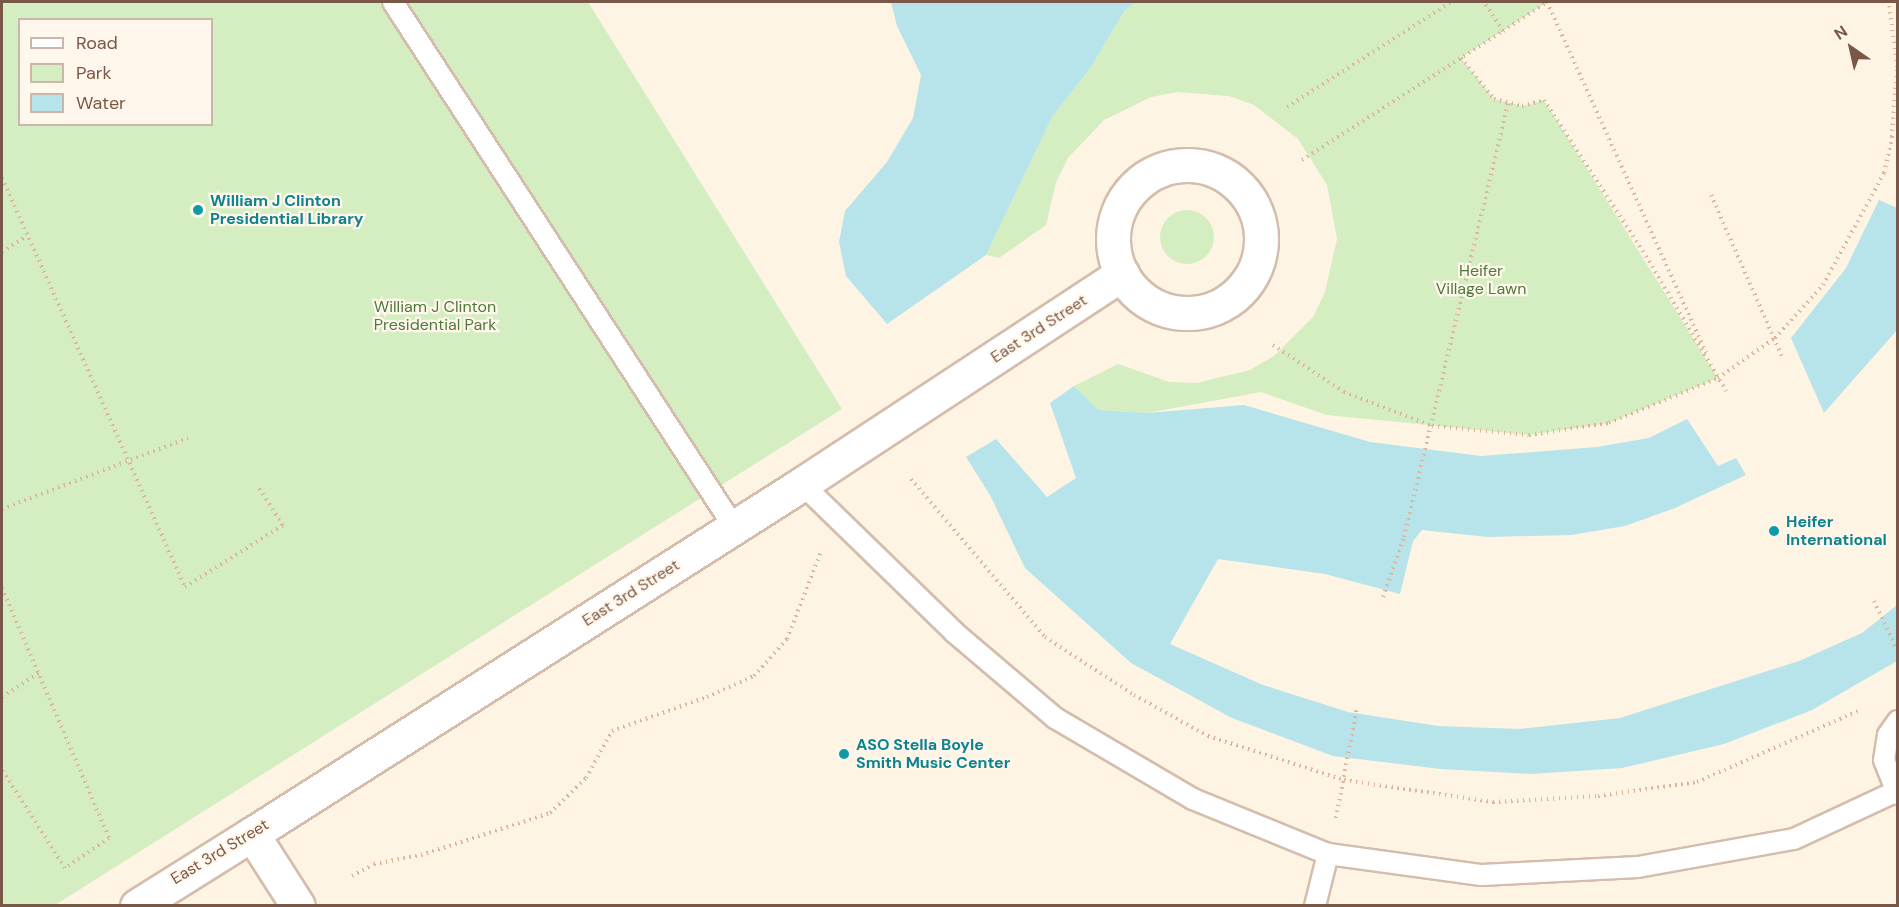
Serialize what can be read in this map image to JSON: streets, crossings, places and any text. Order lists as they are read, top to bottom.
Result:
{
  "streets": {
    "street": ["East 3rd Street"]
  },
  "parks": ["Heifer Village Lawn", "William J Clinton Presidential Park"],
  "places": ["William J Clinton Presidential Library", "Heifer International", "ASO Stella Boyle Smith Music Center"],
  "legend": ["Road", "Park", "Water"],
  "north": "top left"
}
